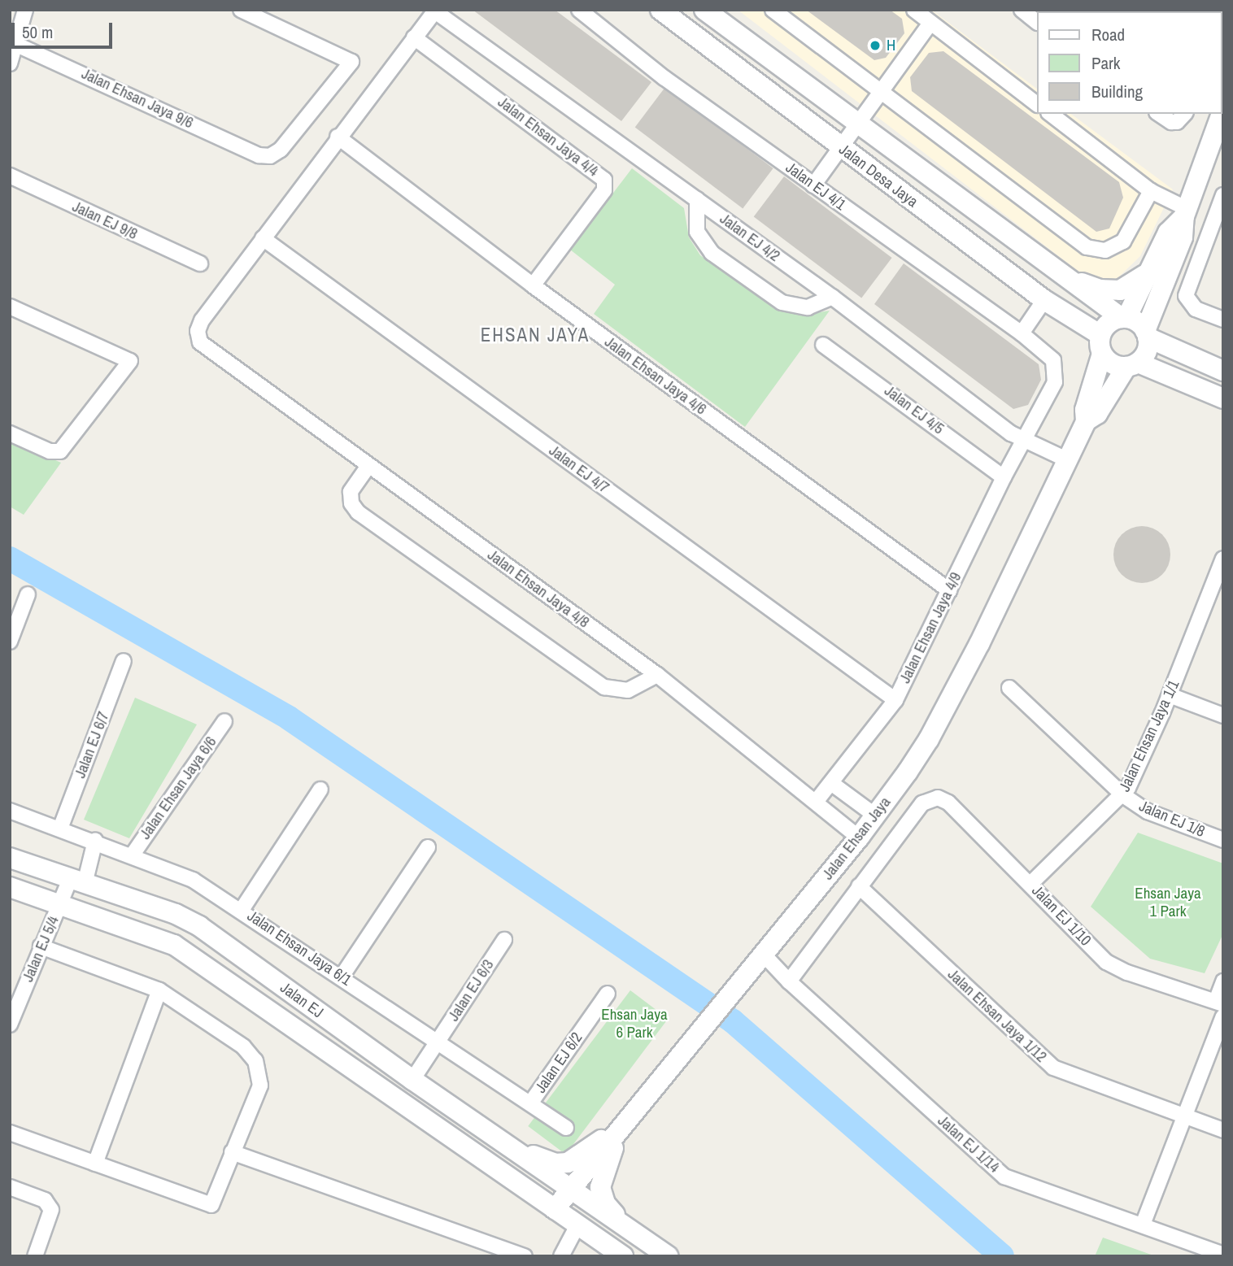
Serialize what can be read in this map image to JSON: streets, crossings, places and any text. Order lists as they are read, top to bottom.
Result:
{
  "streets": {
    "main road": ["Jalan Desa Jaya", "Jalan Ehsan Jaya", "Jalan EJ"],
    "street": [
      "Jalan Ehsan Jaya 9/6",
      "Jalan Ehsan Jaya 4/4",
      "Jalan EJ 4/1",
      "Jalan EJ 9/8",
      "Jalan EJ 4/2",
      "Jalan Ehsan Jaya 4/6",
      "Jalan EJ 4/5",
      "Jalan EJ 4/7",
      "Jalan Ehsan Jaya 4/8",
      "Jalan Ehsan Jaya 4/9",
      "Jalan Ehsan Jaya 1/1",
      "Jalan EJ 6/7",
      "Jalan Ehsan Jaya 6/6",
      "Jalan EJ 1/8",
      "Jalan EJ 1/10",
      "Jalan Ehsan Jaya 6/1",
      "Jalan EJ 5/4",
      "Jalan EJ 6/3",
      "Jalan Ehsan Jaya 1/12",
      "Jalan EJ 6/2",
      "Jalan EJ 1/14"
    ]
  },
  "crossings": [
    ["Jalan Ehsan Jaya 4/4", "Jalan Ehsan Jaya 4/6"],
    ["Jalan Desa Jaya", "Jalan Ehsan Jaya"],
    ["Jalan EJ 4/1", "Jalan Ehsan Jaya 4/9"],
    ["Jalan EJ 4/2", "Jalan Ehsan Jaya 4/9"],
    ["Jalan EJ 4/2", "Jalan Ehsan Jaya"],
    ["Jalan Ehsan Jaya 4/6", "Jalan Ehsan Jaya 4/9"],
    ["Jalan EJ 4/5", "Jalan Ehsan Jaya 4/9"],
    ["Jalan EJ 4/7", "Jalan Ehsan Jaya 4/8"],
    ["Jalan EJ 4/7", "Jalan Ehsan Jaya 4/9"],
    ["Jalan Ehsan Jaya 4/8", "Jalan Ehsan Jaya 4/9"],
    ["Jalan Ehsan Jaya 4/8", "Jalan Ehsan Jaya"],
    ["Jalan Ehsan Jaya 1/1", "Jalan EJ 1/8"],
    ["Jalan Ehsan Jaya 1/1", "Jalan EJ 1/10"],
    ["Jalan EJ 6/7", "Jalan Ehsan Jaya 6/1"],
    ["Jalan Ehsan Jaya 6/6", "Jalan Ehsan Jaya 6/1"],
    ["Jalan Ehsan Jaya", "Jalan EJ"],
    ["Jalan Ehsan Jaya", "Jalan EJ 1/14"],
    ["Jalan EJ 1/10", "Jalan Ehsan Jaya 1/12"],
    ["Jalan Ehsan Jaya 6/1", "Jalan EJ 5/4"],
    ["Jalan Ehsan Jaya 6/1", "Jalan EJ 6/3"],
    ["Jalan Ehsan Jaya 6/1", "Jalan EJ 6/2"],
    ["Jalan EJ 5/4", "Jalan EJ"],
    ["Jalan EJ 6/3", "Jalan EJ"]
  ],
  "districts": ["EHSAN JAYA"],
  "parks": ["Ehsan Jaya 1 Park", "Ehsan Jaya 6 Park"],
  "places": ["H"],
  "legend": ["Road", "Park", "Building"],
  "scale_bar": "50 m"
}
